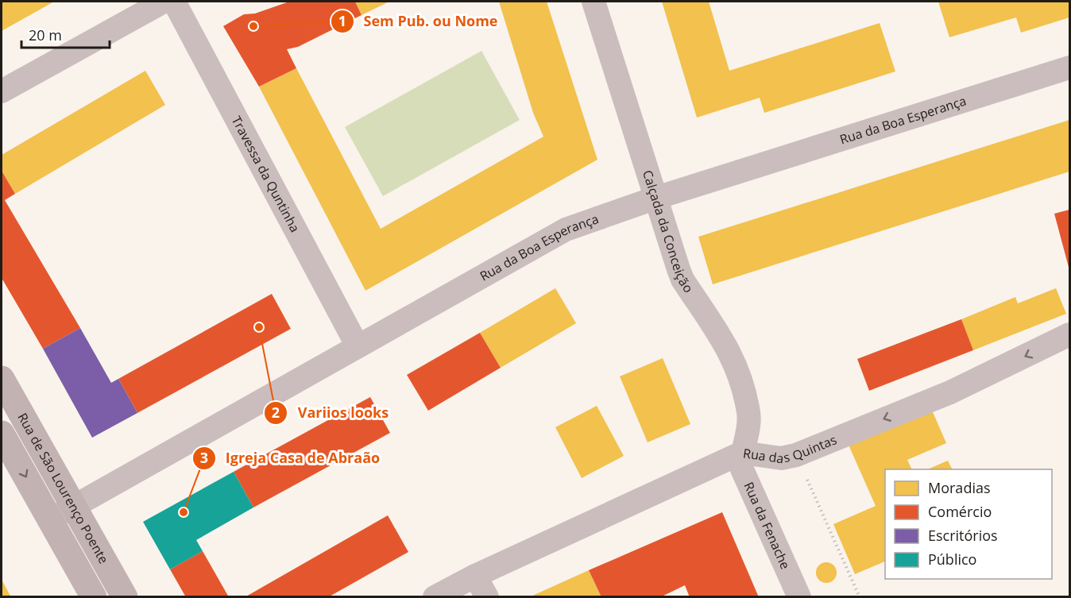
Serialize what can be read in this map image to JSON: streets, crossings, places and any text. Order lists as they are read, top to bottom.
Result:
{
  "streets": {
    "street": [
      "Rua da Boa Esperança",
      "Travessa da Quntinha",
      "Calçada da Conceição",
      "Rua das Quintas",
      "Rua de São Lourenço Poente",
      "Rua da Fenache"
    ]
  },
  "crossings": [
    ["Rua da Boa Esperança", "Travessa da Quntinha"],
    ["Rua da Boa Esperança", "Calçada da Conceição"],
    ["Rua da Boa Esperança", "Rua de São Lourenço Poente"],
    ["Calçada da Conceição", "Rua das Quintas"],
    ["Calçada da Conceição", "Rua da Fenache"],
    ["Rua das Quintas", "Rua da Fenache"]
  ],
  "one_way": ["Rua das Quintas"],
  "places": ["Sem Pub. ou Nome", "Variios looks", "Igreja Casa de Abraão"],
  "legend": [
    "Moradias",
    "Comércio",
    "Escritórios",
    "Público"
  ],
  "scale_bar": "20 m"
}
